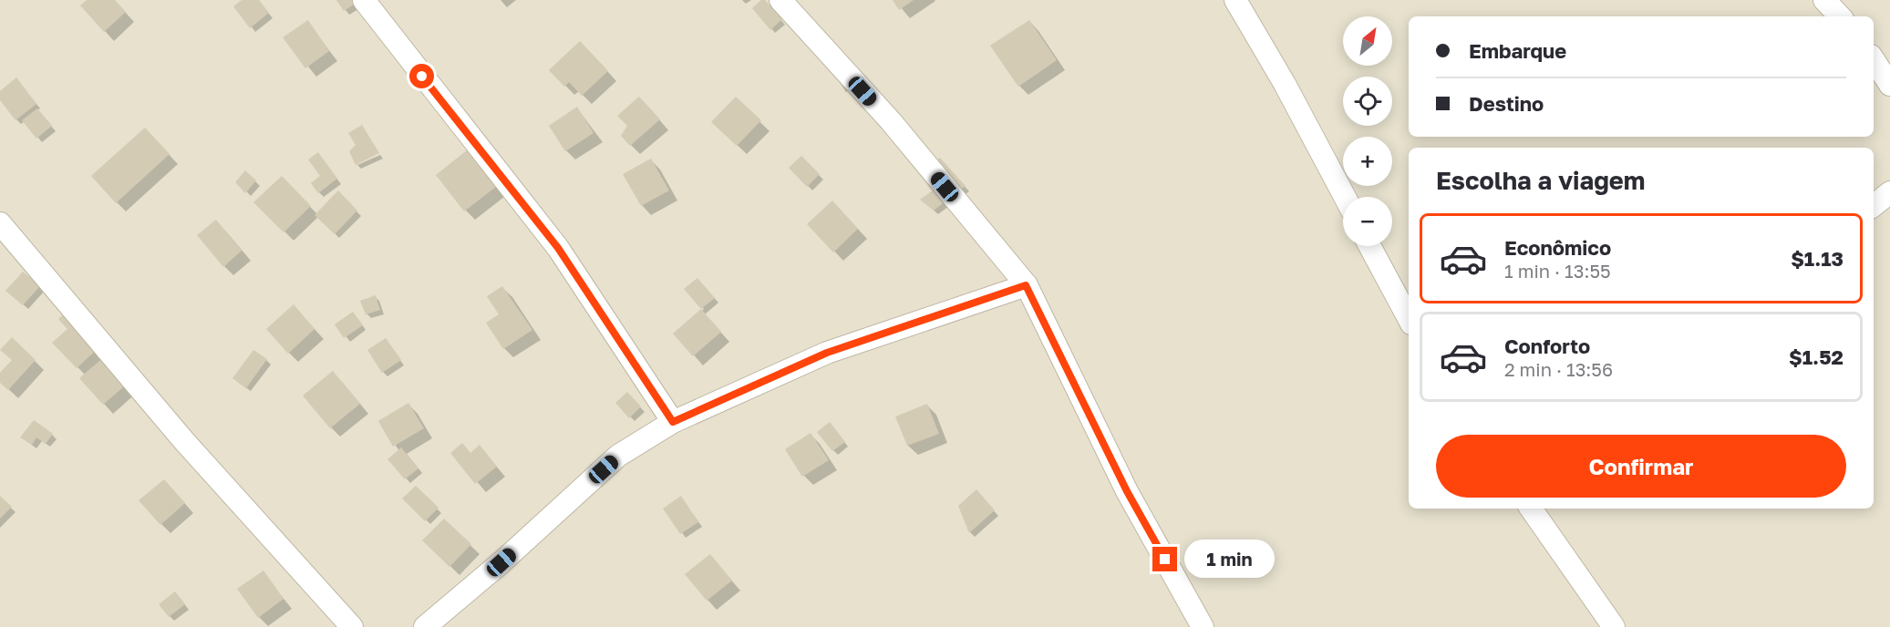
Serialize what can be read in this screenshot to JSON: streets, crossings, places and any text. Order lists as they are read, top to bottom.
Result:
{
  "north": "top right",
  "page": {
    "map_buttons": ["+", "−"],
    "banner": ["Embarque", "Destino"],
    "heading": "Escolha a viagem",
    "list": [
      {
        "name": "Econômico",
        "note": "1 min · 13:55",
        "value": "$1.13"
      },
      {
        "name": "Conforto",
        "note": "2 min · 13:56",
        "value": "$1.52"
      }
    ],
    "buttons": "Confirmar",
    "bubble": "1 min"
  }
}
